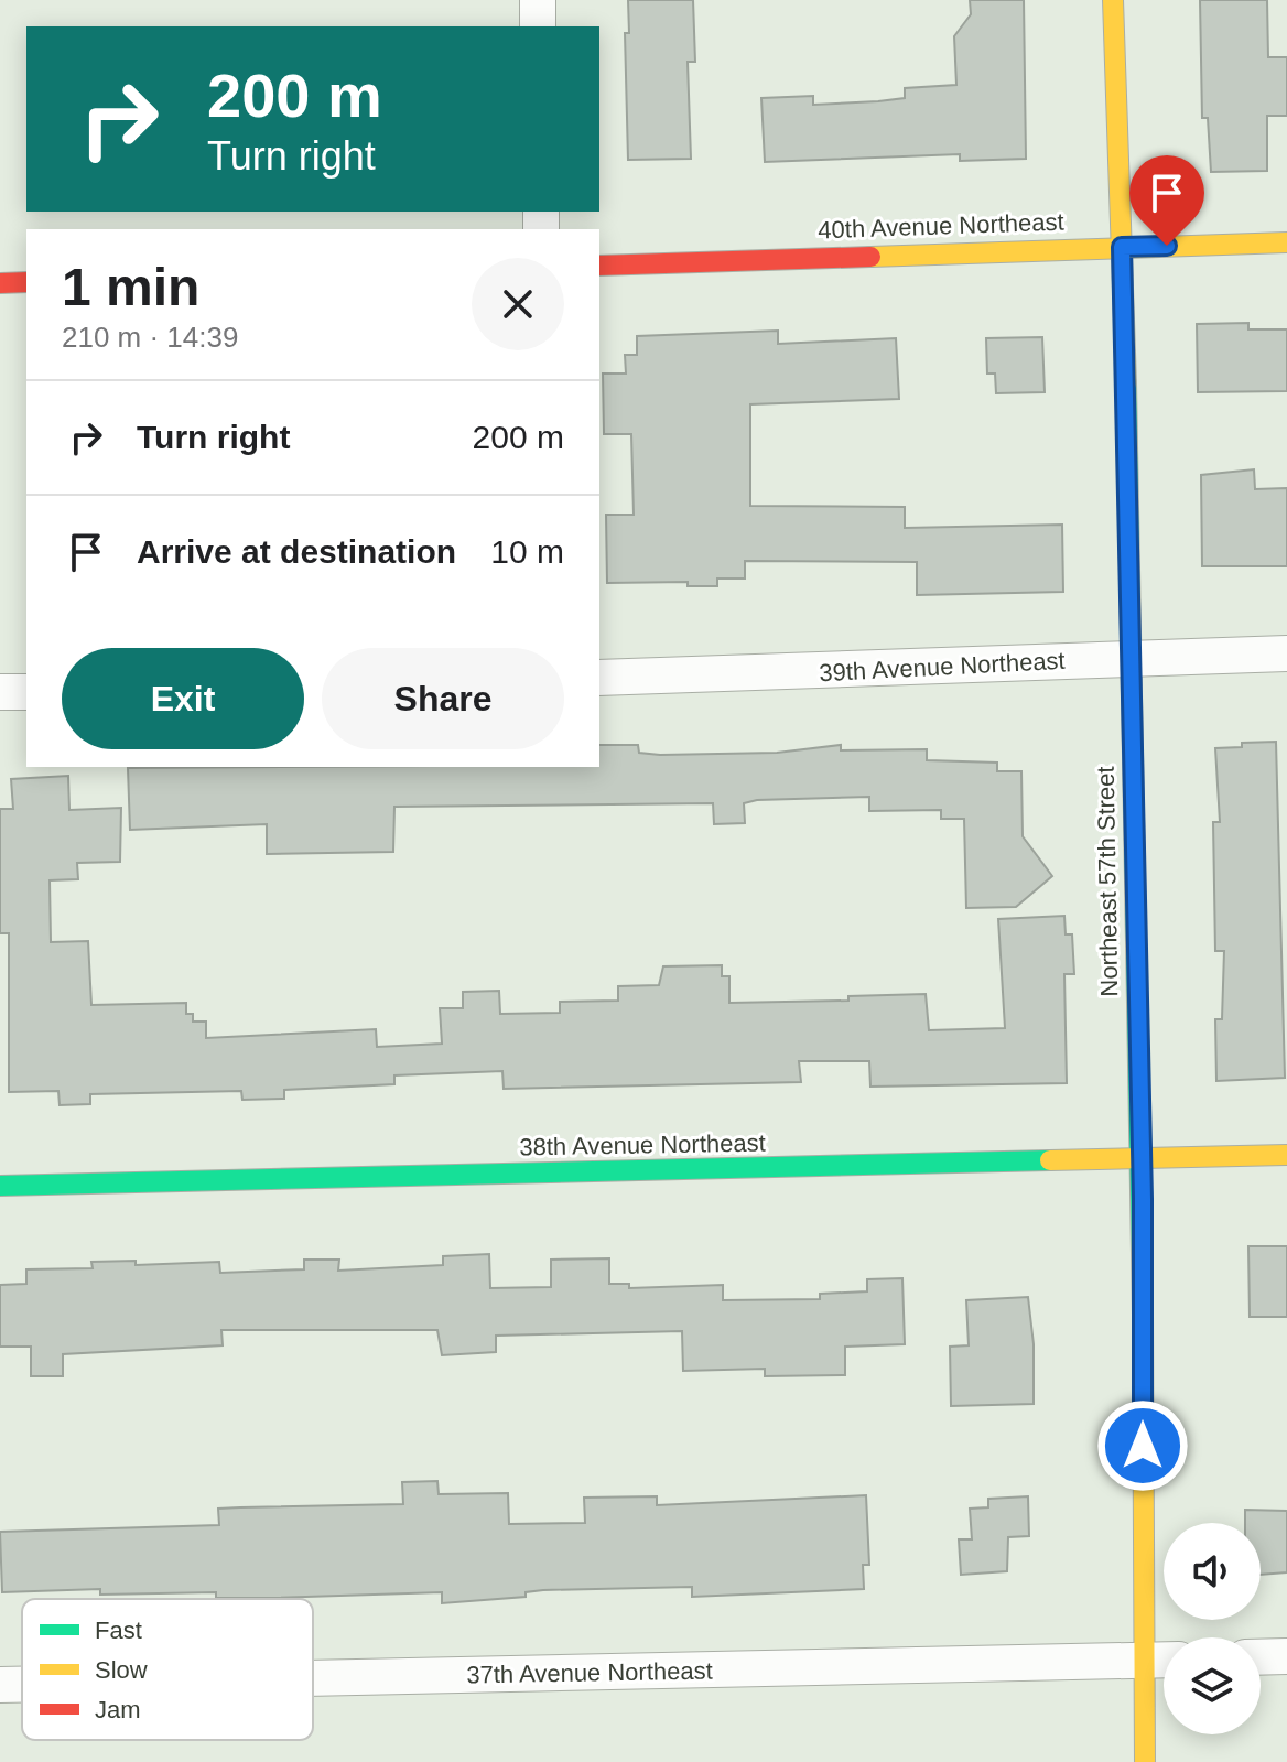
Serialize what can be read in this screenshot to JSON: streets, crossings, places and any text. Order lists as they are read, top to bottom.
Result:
{
  "streets": {
    "street": [
      "40th Avenue Northeast",
      "39th Avenue Northeast",
      "Northeast 57th Street",
      "38th Avenue Northeast",
      "37th Avenue Northeast"
    ]
  },
  "crossings": [
    ["40th Avenue Northeast", "Northeast 57th Street"],
    ["39th Avenue Northeast", "Northeast 57th Street"],
    ["Northeast 57th Street", "38th Avenue Northeast"],
    ["Northeast 57th Street", "37th Avenue Northeast"]
  ],
  "legend": ["Fast", "Slow", "Jam"],
  "page": {
    "turn": ["200 m", "Turn right"],
    "heading": ["1 min", "210 m · 14:39"],
    "list": [
      {
        "name": "Turn right",
        "value": "200 m"
      },
      {
        "name": "Arrive at destination",
        "value": "10 m"
      }
    ],
    "buttons": ["Exit", "Share"]
  }
}
